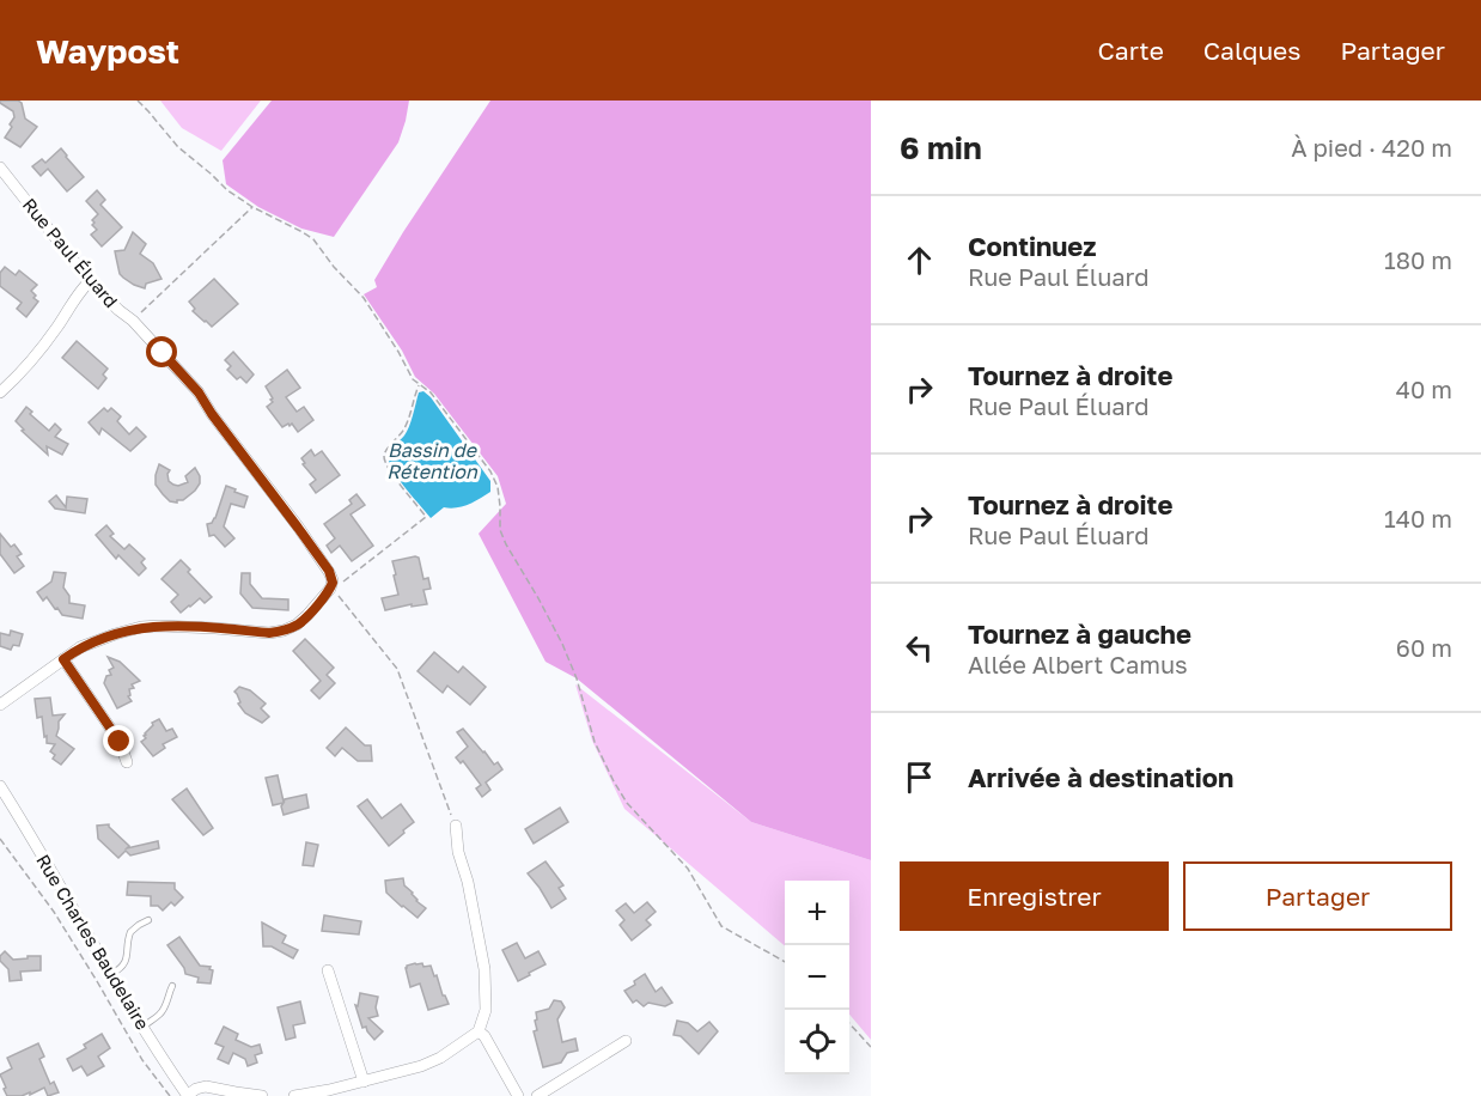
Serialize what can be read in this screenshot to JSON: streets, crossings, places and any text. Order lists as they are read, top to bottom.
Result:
{
  "streets": {
    "street": ["Rue Paul Éluard", "Rue Charles Baudelaire"]
  },
  "water": ["Bassin de Rétention"],
  "page": {
    "header": "Waypost",
    "nav": ["Carte", "Calques", "Partager"],
    "heading": ["6 min", "À pied · 420 m"],
    "list": [
      ["Continuez", "Rue Paul Éluard", "180 m"],
      ["Tournez à droite", "Rue Paul Éluard", "40 m"],
      ["Tournez à droite", "Rue Paul Éluard", "140 m"],
      ["Tournez à gauche", "Allée Albert Camus", "60 m"],
      "Arrivée à destination"
    ],
    "buttons": ["Enregistrer", "Partager"],
    "map_buttons": ["+", "−"]
  }
}
